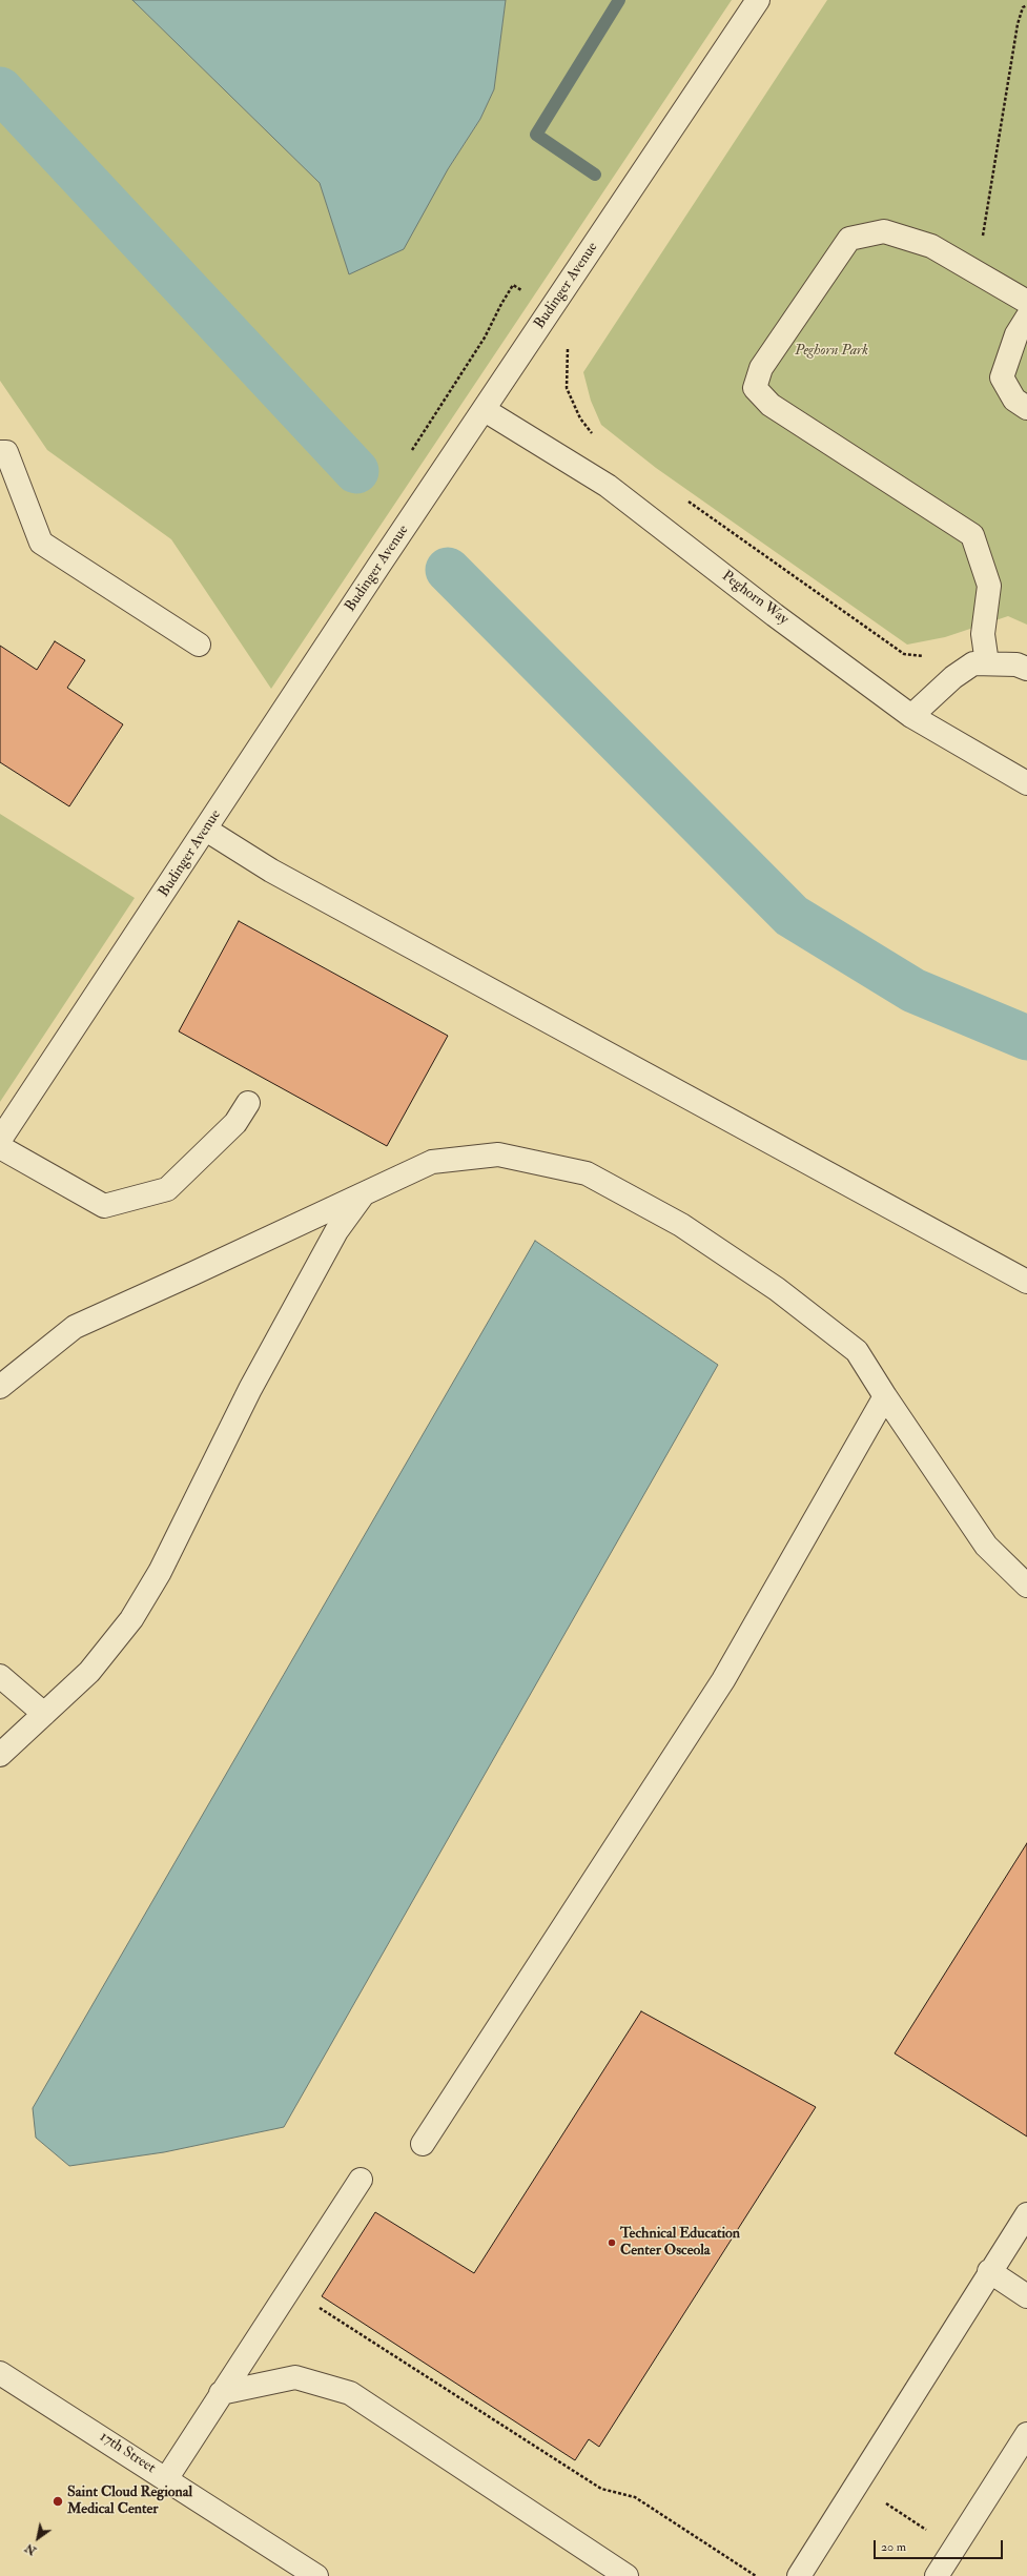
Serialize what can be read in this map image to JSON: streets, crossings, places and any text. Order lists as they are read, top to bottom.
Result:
{
  "streets": {
    "street": ["Budinger Avenue", "Peghorn Way", "17th Street"]
  },
  "crossings": [
    ["Budinger Avenue", "Peghorn Way"]
  ],
  "parks": ["Peghorn Park"],
  "places": ["Technical Education Center Osceola", "Saint Cloud Regional Medical Center"],
  "scale_bar": "20 m",
  "north": "bottom left"
}
